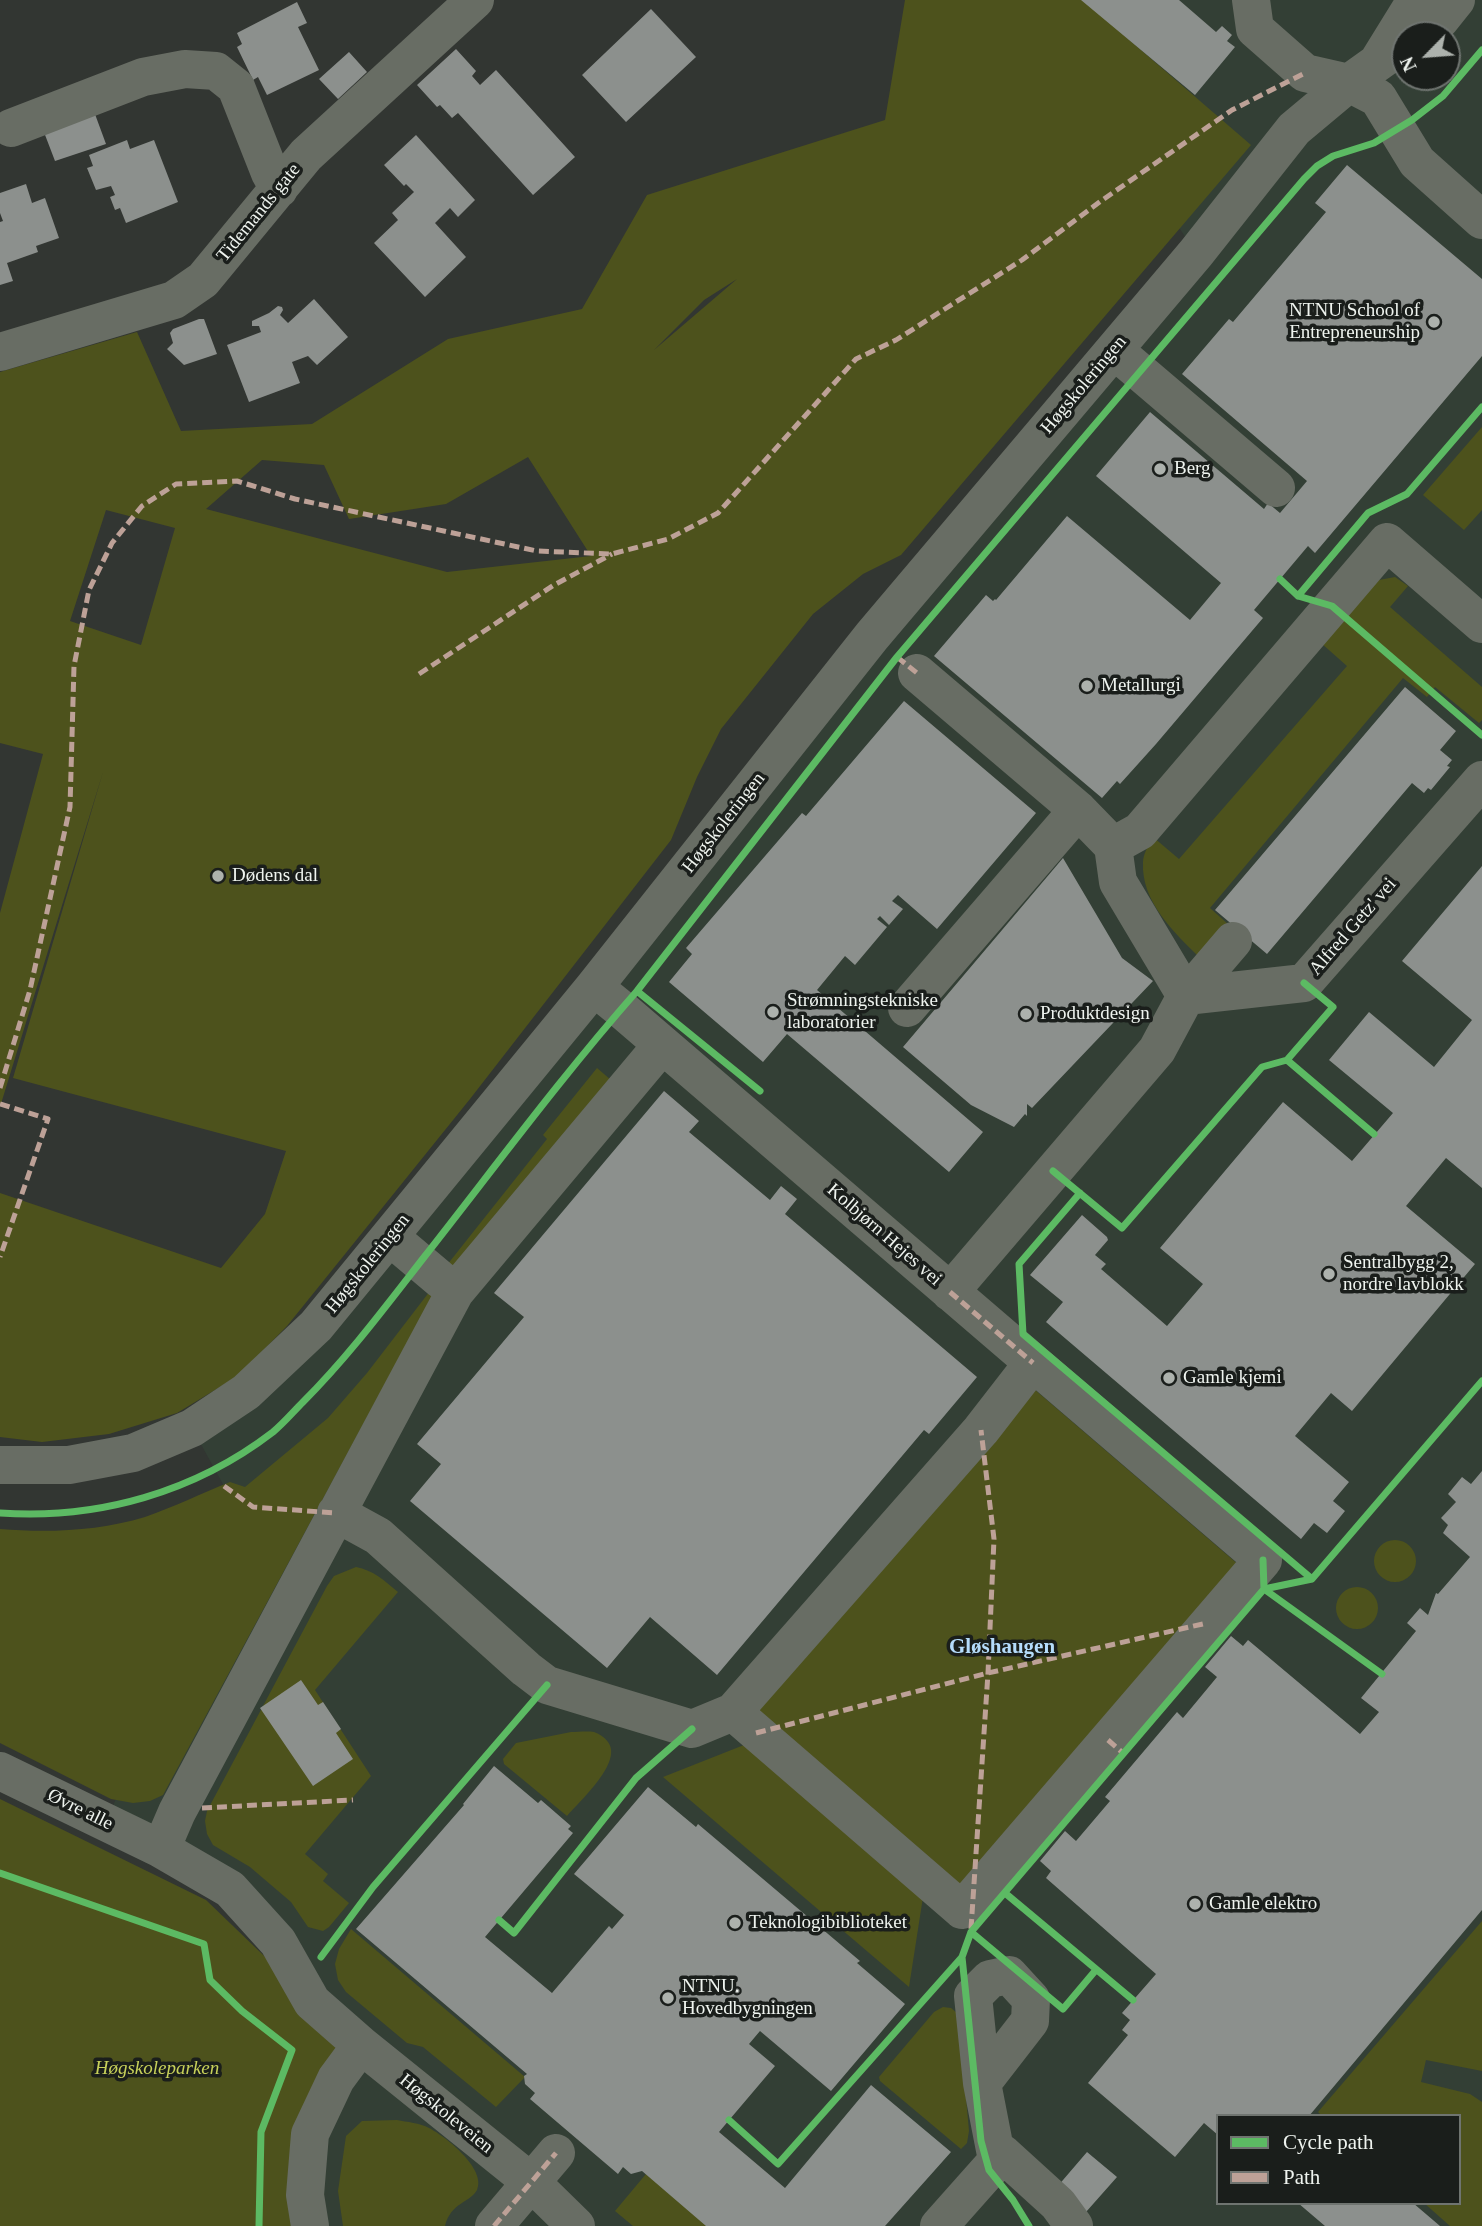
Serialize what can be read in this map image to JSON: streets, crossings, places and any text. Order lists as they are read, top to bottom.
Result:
{
  "streets": {
    "street": [
      "Tidemands gate",
      "Høgskoleringen",
      "Alfred Getz' vei",
      "Kolbjørn Hejes vei",
      "Øvre alle",
      "Høgskoleveien"
    ]
  },
  "crossings": [
    ["Høgskoleringen", "Kolbjørn Hejes vei"],
    ["Alfred Getz' vei", "Kolbjørn Hejes vei"],
    ["Øvre alle", "Høgskoleveien"]
  ],
  "districts": ["Gløshaugen"],
  "parks": ["Høgskoleparken"],
  "places": [
    "NTNU School of Entrepreneurship",
    "Berg",
    "Metallurgi",
    "Dødens dal",
    "Strømningstekniske laboratorier",
    "Produktdesign",
    "Sentralbygg 2, nordre lavblokk",
    "Gamle kjemi",
    "Gamle elektro",
    "Teknologibiblioteket",
    "NTNU. Hovedbygningen"
  ],
  "legend": ["Cycle path", "Path"],
  "north": "bottom left"
}
